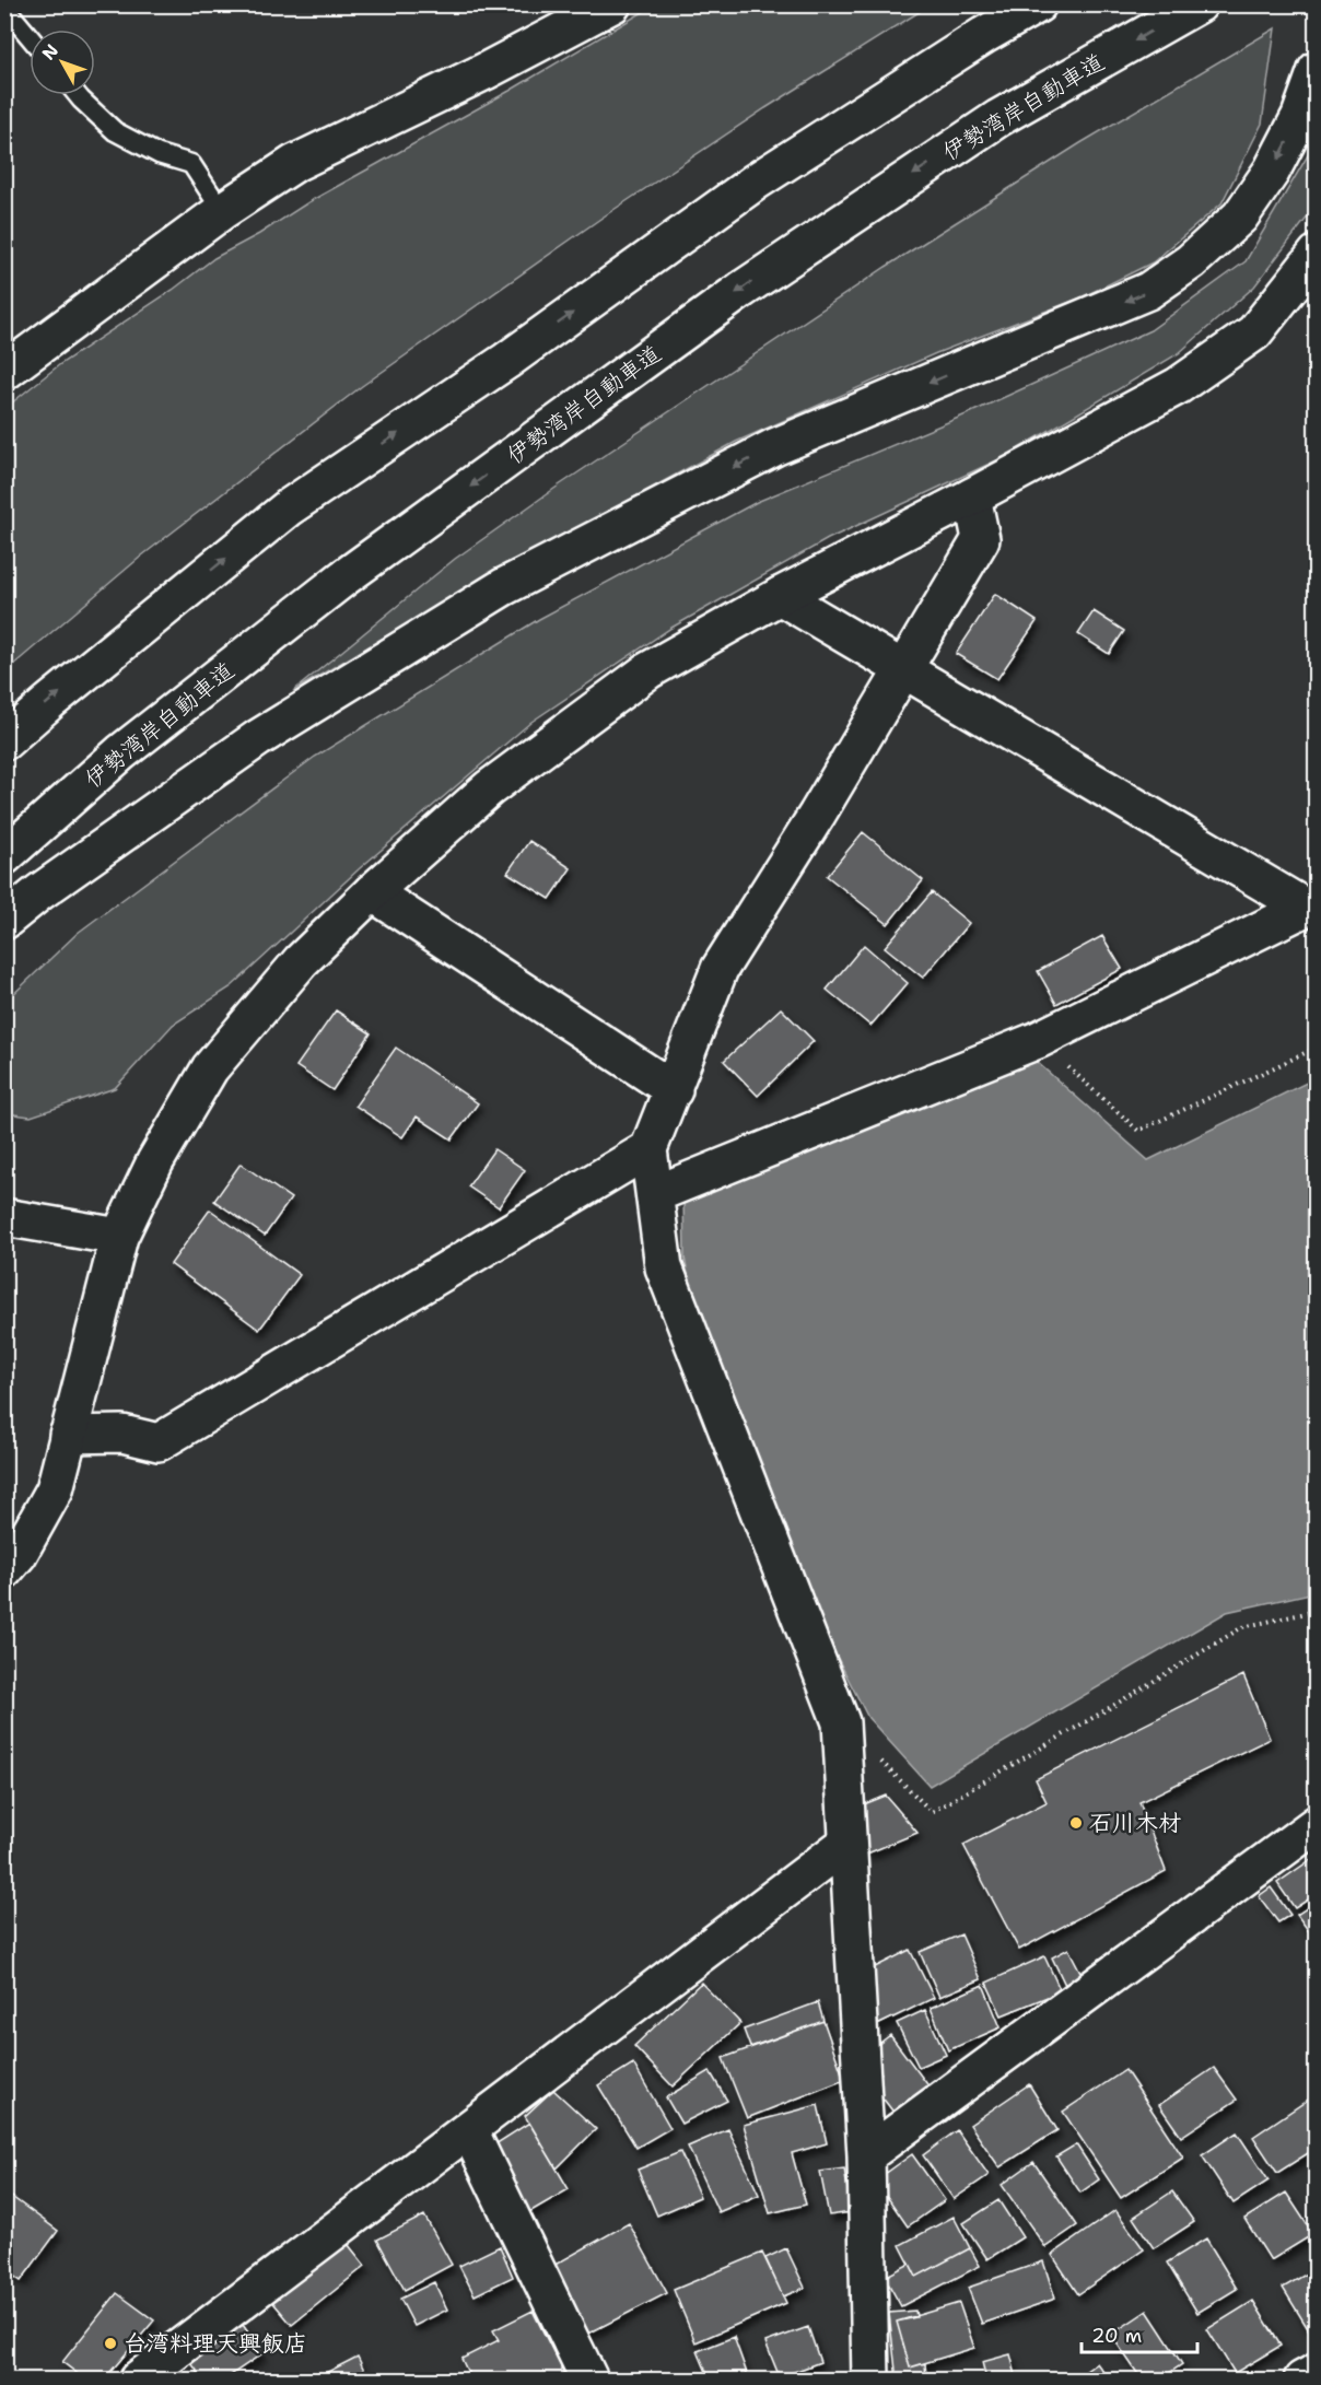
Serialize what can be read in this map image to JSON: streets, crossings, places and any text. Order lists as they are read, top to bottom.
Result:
{
  "streets": {
    "main road": ["伊勢湾岸自動車道"]
  },
  "places": ["石川木材", "台湾料理天興飯店"],
  "scale_bar": "20 m",
  "north": "top left"
}
